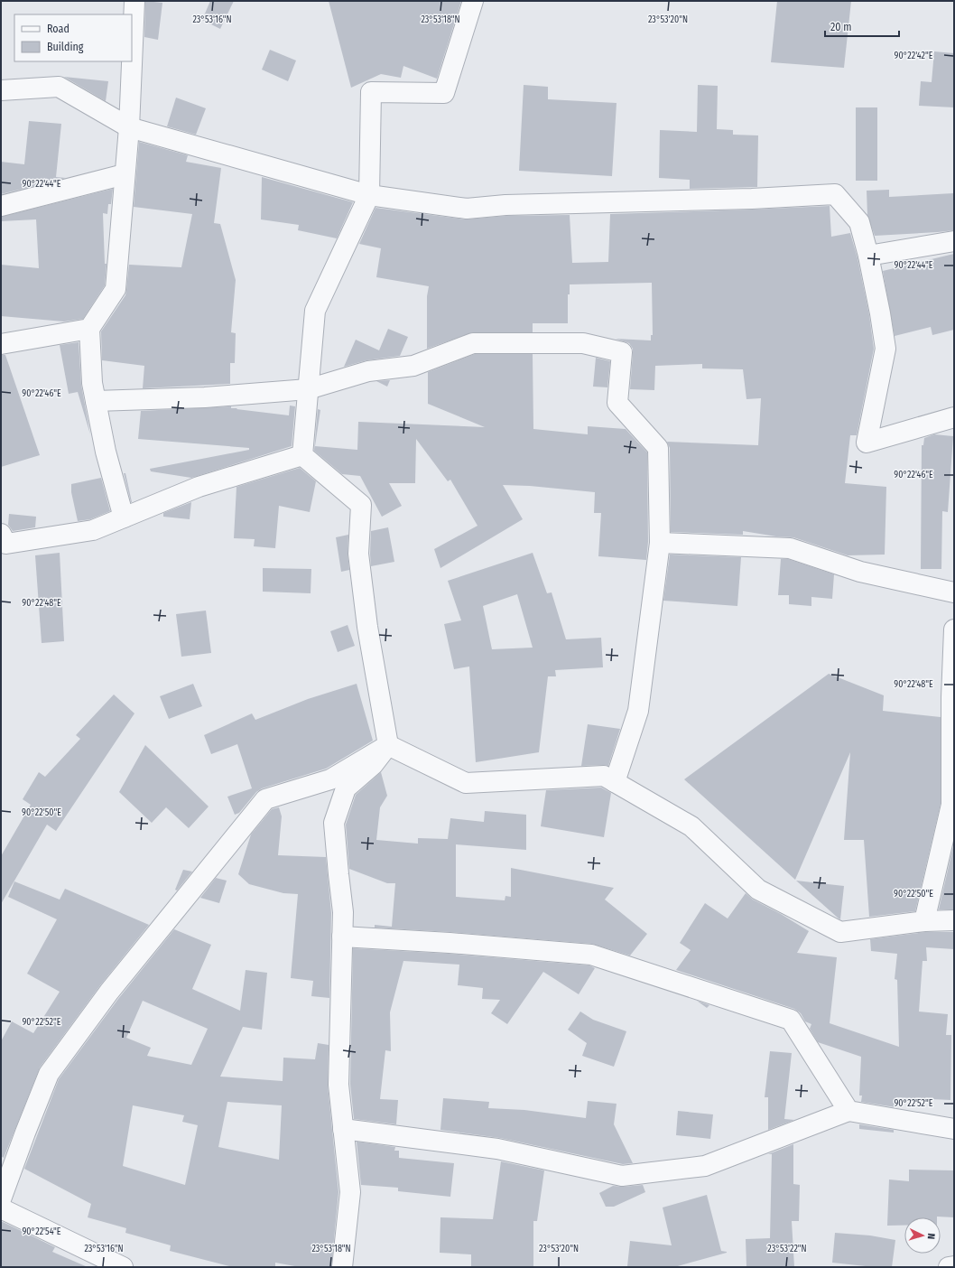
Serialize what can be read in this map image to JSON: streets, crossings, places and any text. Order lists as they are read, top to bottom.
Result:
{
  "legend": ["Road", "Building"],
  "scale_bar": "20 m",
  "north": "right",
  "coordinates": [
    "23°53'16\"N",
    "23°53'18\"N",
    "23°53'20\"N",
    "90°22'42\"E",
    "90°22'44\"E",
    "90°22'46\"E",
    "90°22'48\"E",
    "90°22'50\"E",
    "90°22'52\"E",
    "90°22'54\"E",
    "23°53'22\"N"
  ]
}
